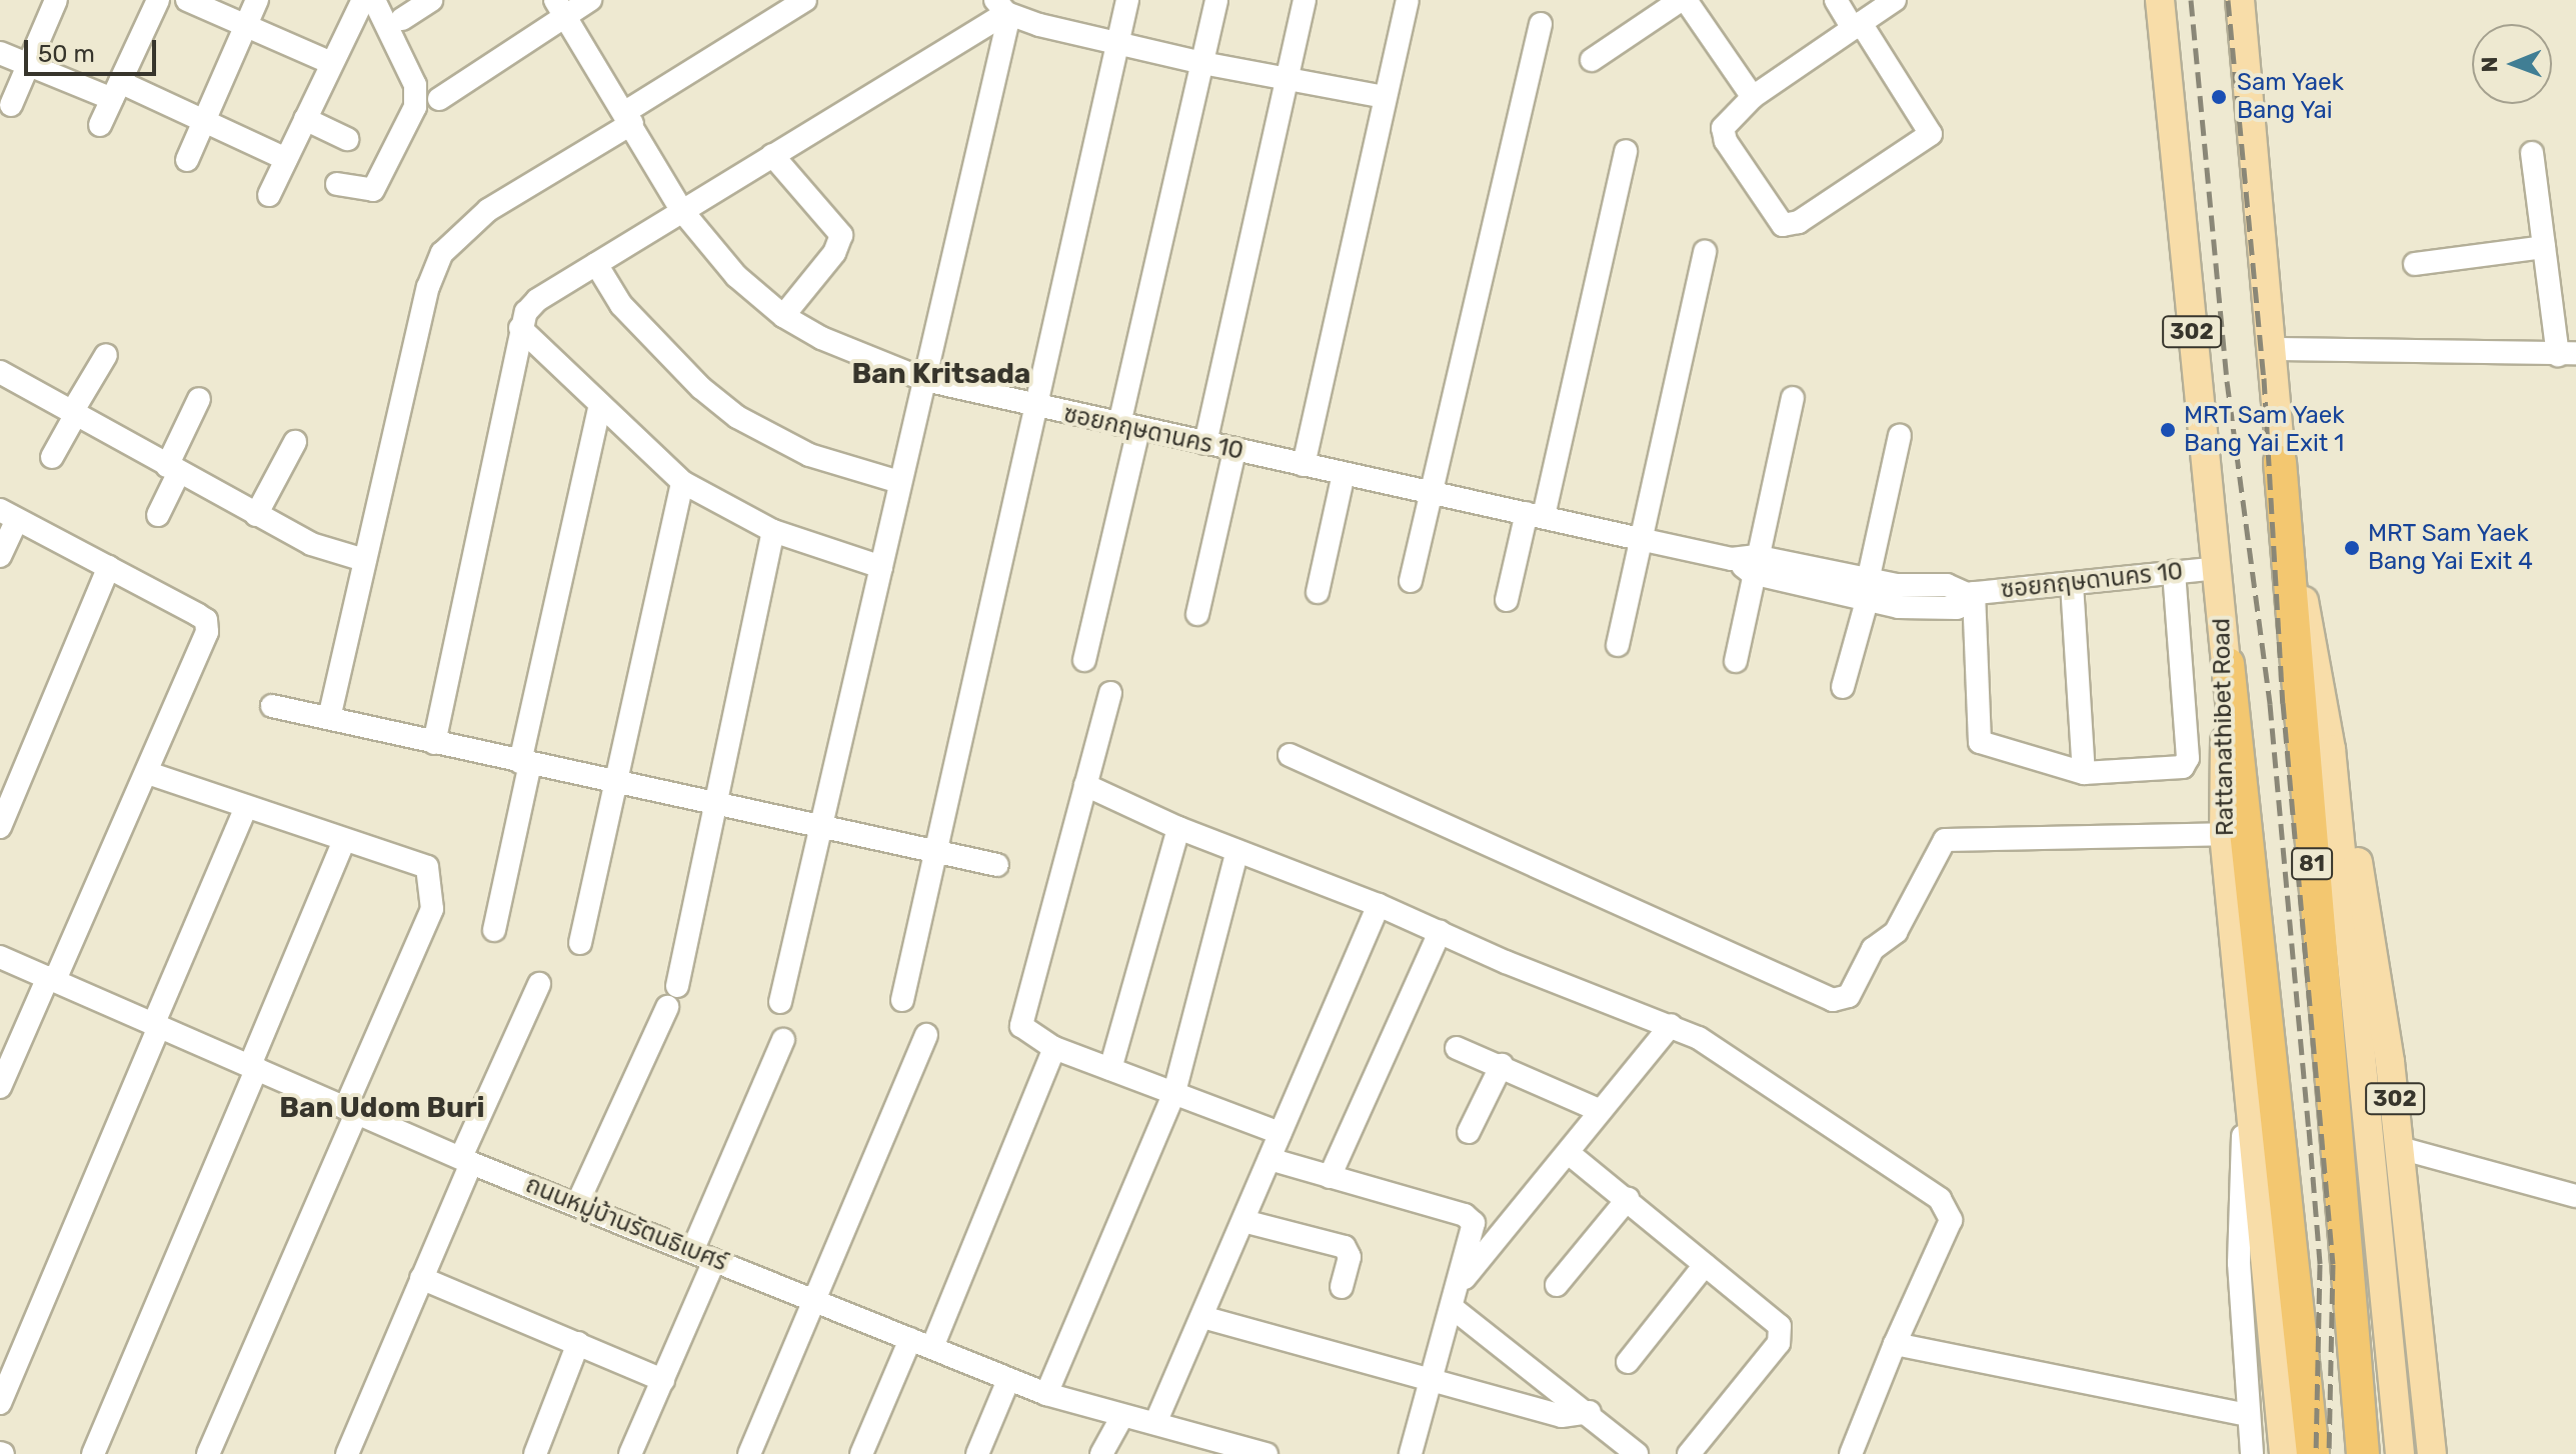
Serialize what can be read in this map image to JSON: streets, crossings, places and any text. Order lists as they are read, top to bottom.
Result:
{
  "streets": {
    "highway": ["81"],
    "main road": ["302", "Rattanathibet Road"],
    "street": ["ซอยกฤษดานคร 10", "ถนนหมู่บ้านรัตนธิเบศร์"]
  },
  "crossings": [
    ["302", "81"],
    ["ซอยกฤษดานคร 10", "Rattanathibet Road"]
  ],
  "districts": ["Ban Kritsada", "Ban Udom Buri"],
  "places": ["Sam Yaek Bang Yai", "MRT Sam Yaek Bang Yai Exit 1", "MRT Sam Yaek Bang Yai Exit 4"],
  "scale_bar": "50 m",
  "north": "left"
}
